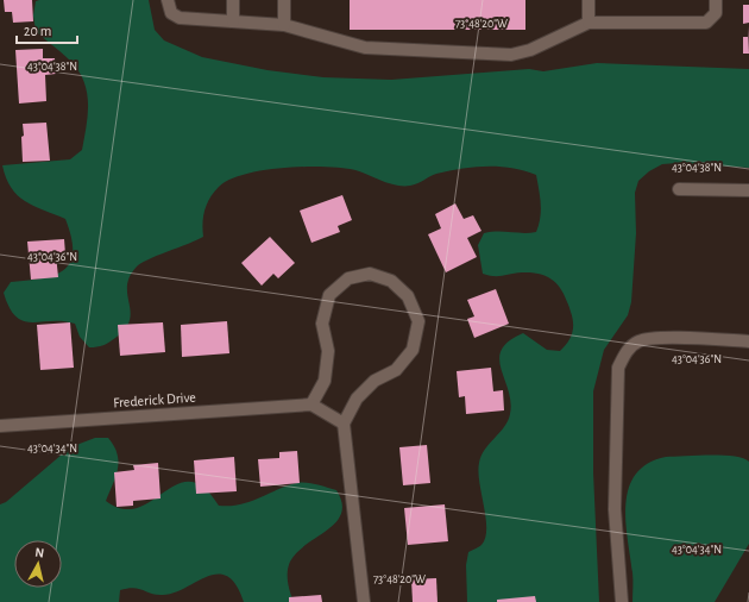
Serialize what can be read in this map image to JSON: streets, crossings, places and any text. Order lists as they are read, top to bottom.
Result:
{
  "streets": {
    "street": ["Frederick Drive"]
  },
  "scale_bar": "20 m",
  "north": "top",
  "coordinates": [
    "73°48'20\"W",
    "43°04'38\"N",
    "43°04'36\"N",
    "43°04'34\"N"
  ]
}
